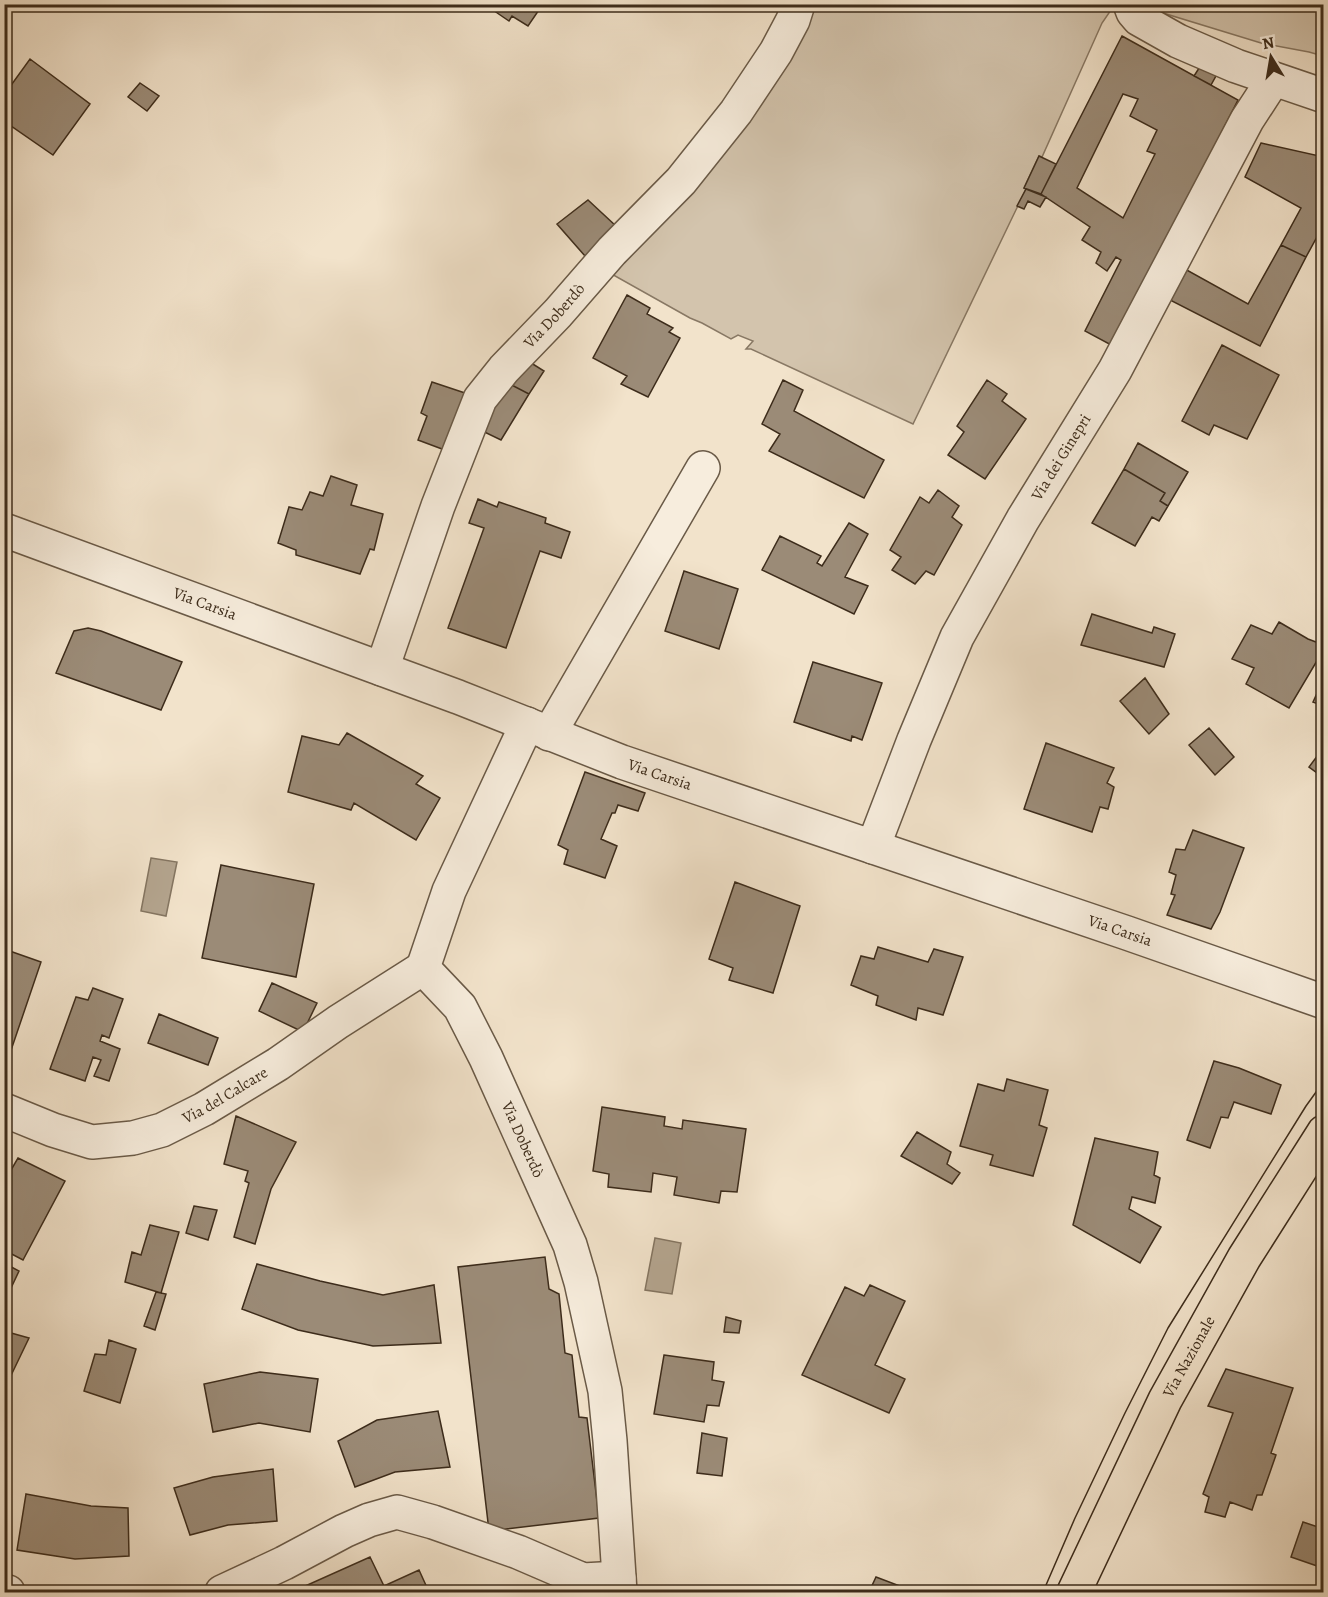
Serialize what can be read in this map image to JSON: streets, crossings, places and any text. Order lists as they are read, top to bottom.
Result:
{
  "streets": {
    "main road": ["Via Nazionale"],
    "street": [
      "Via Doberdò",
      "Via dei Ginepri",
      "Via Carsia",
      "Via del Calcare"
    ]
  },
  "crossings": [
    ["Via Doberdò", "Via Carsia"],
    ["Via Doberdò", "Via del Calcare"],
    ["Via dei Ginepri", "Via Carsia"]
  ],
  "north": "top"
}
